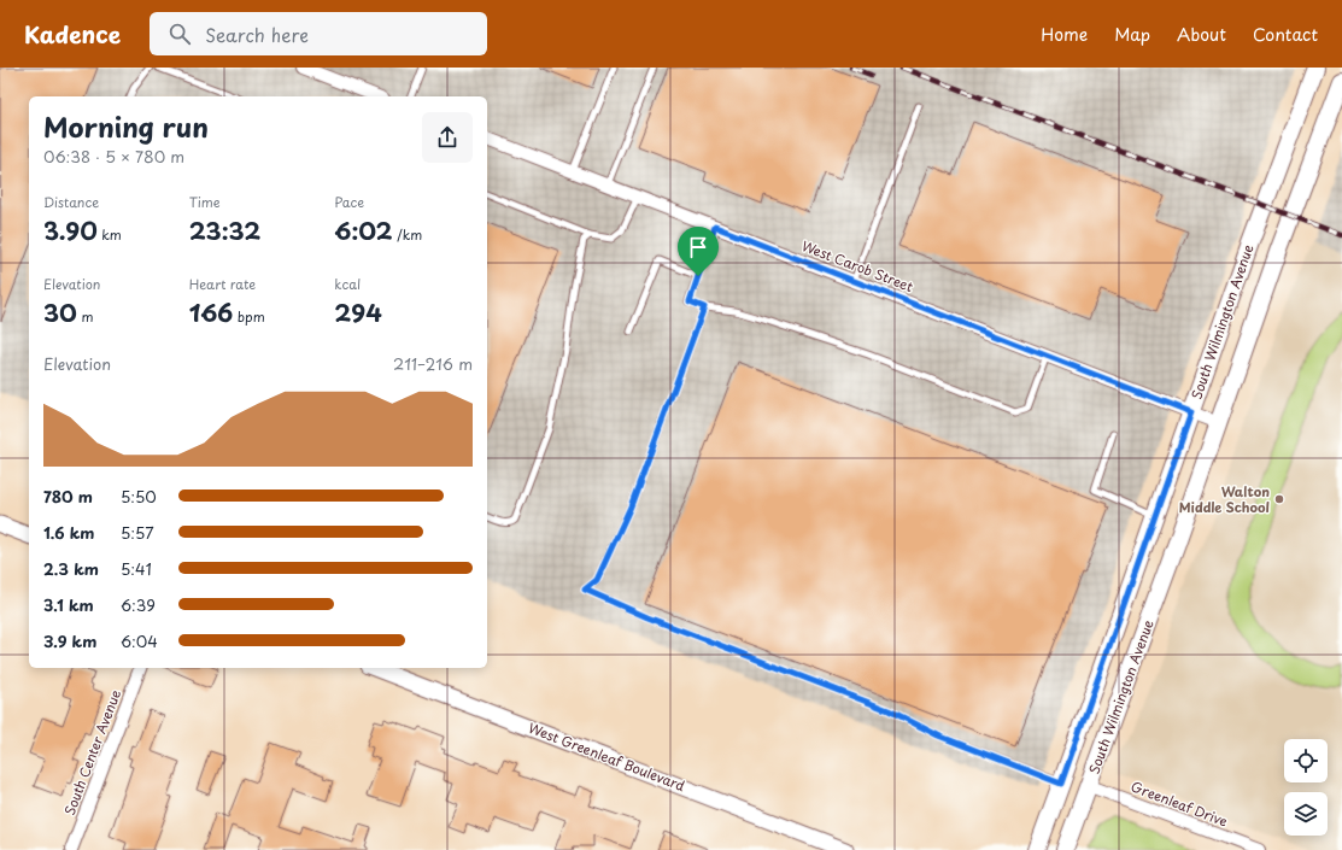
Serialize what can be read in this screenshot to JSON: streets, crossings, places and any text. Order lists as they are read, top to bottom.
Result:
{
  "streets": {
    "main road": ["South Wilmington Avenue"],
    "street": [
      "West Carob Street",
      "South Center Avenue",
      "West Greenleaf Boulevard",
      "Greenleaf Drive"
    ]
  },
  "crossings": [
    ["West Carob Street", "South Wilmington Avenue"],
    ["South Wilmington Avenue", "Greenleaf Drive"]
  ],
  "places": ["Walton Middle School"],
  "page": {
    "header": "Kadence",
    "search": "Search here",
    "nav": [
      "Home",
      "Map",
      "About",
      "Contact"
    ],
    "heading": ["Morning run", "06:38 · 5 × 780 m"],
    "stats": [
      ["Distance", "3.90 km"],
      ["Time", "23:32"],
      ["Pace", "6:02 /km"],
      ["Elevation", "30 m"],
      ["Heart rate", "166 bpm"],
      ["kcal", "294"]
    ],
    "chart": ["Elevation", "211–216 m"],
    "list": [
      {
        "name": "780 m",
        "note": "5:50"
      },
      {
        "name": "1.6 km",
        "note": "5:57"
      },
      {
        "name": "2.3 km",
        "note": "5:41"
      },
      {
        "name": "3.1 km",
        "note": "6:39"
      },
      {
        "name": "3.9 km",
        "note": "6:04"
      }
    ]
  }
}
